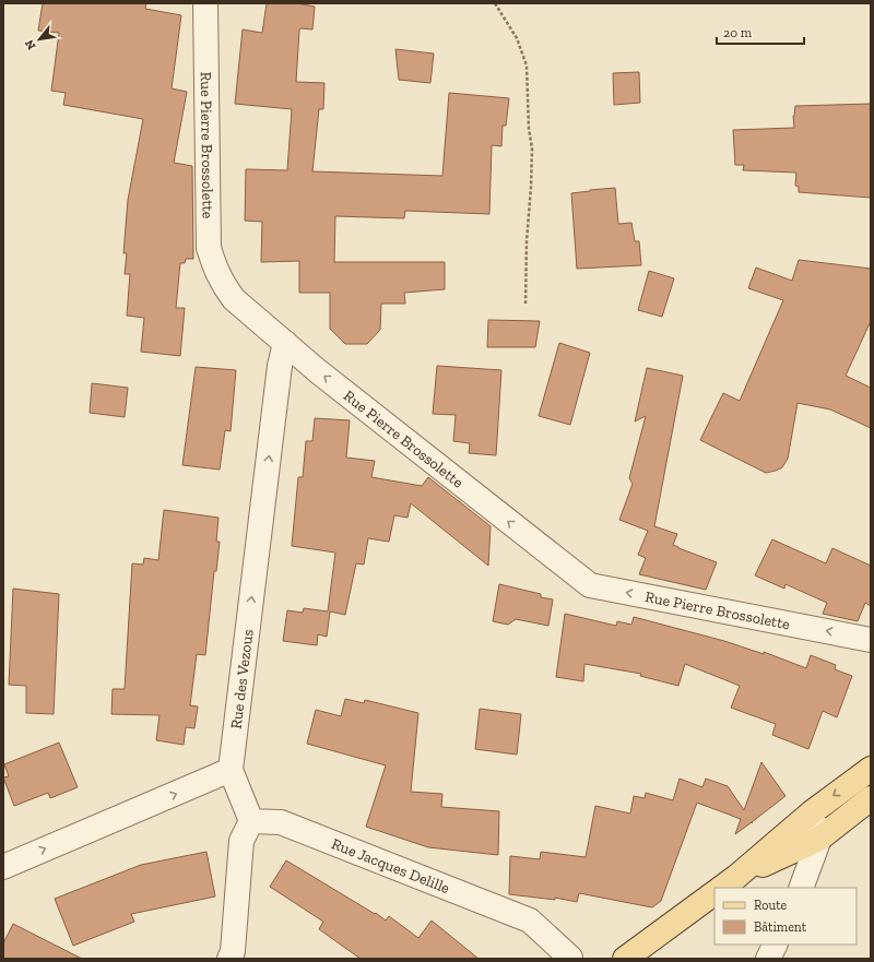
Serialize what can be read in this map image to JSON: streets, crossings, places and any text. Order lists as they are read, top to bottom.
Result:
{
  "streets": {
    "street": ["Rue Pierre Brossolette", "Rue des Vezous", "Rue Jacques Delille"]
  },
  "crossings": [
    ["Rue Pierre Brossolette", "Rue des Vezous"]
  ],
  "one_way": ["Rue Pierre Brossolette", "Rue des Vezous"],
  "legend": ["Route", "Bâtiment"],
  "scale_bar": "20 m",
  "north": "bottom left"
}
